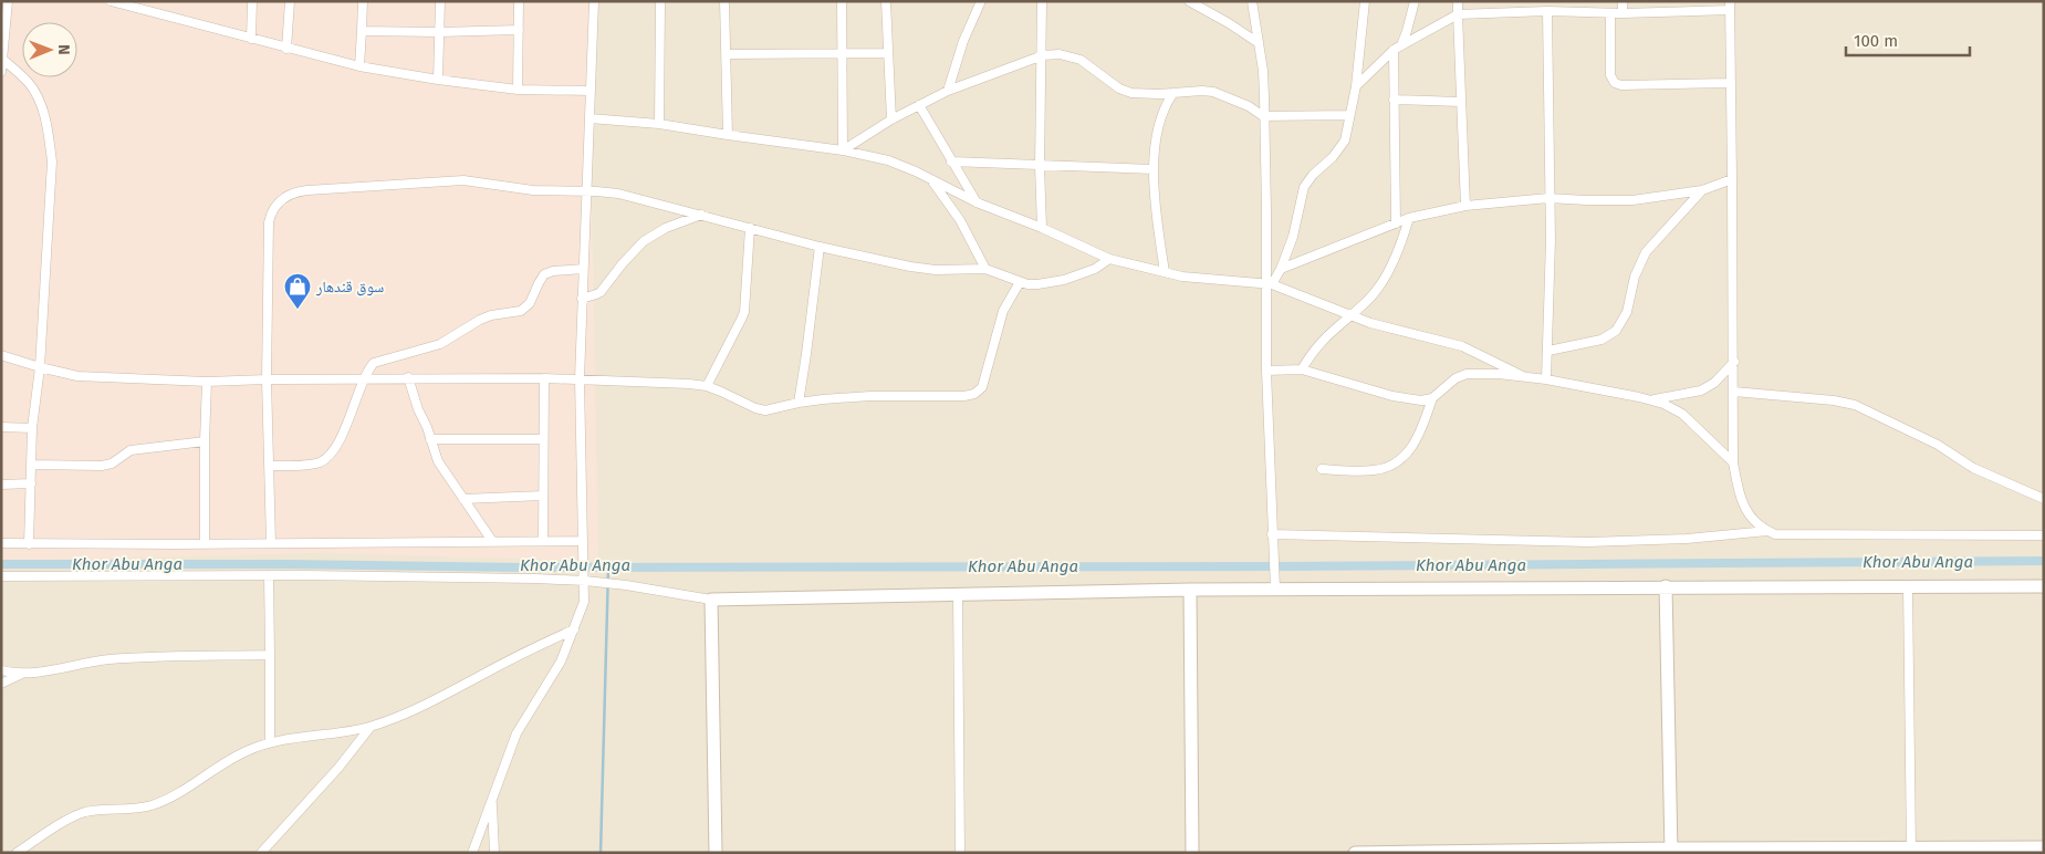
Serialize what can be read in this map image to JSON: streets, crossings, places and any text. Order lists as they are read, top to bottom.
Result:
{
  "water": ["Khor Abu Anga"],
  "places": {
    "shop": ["سوق قندهار"]
  },
  "scale_bar": "100 m",
  "north": "right"
}
